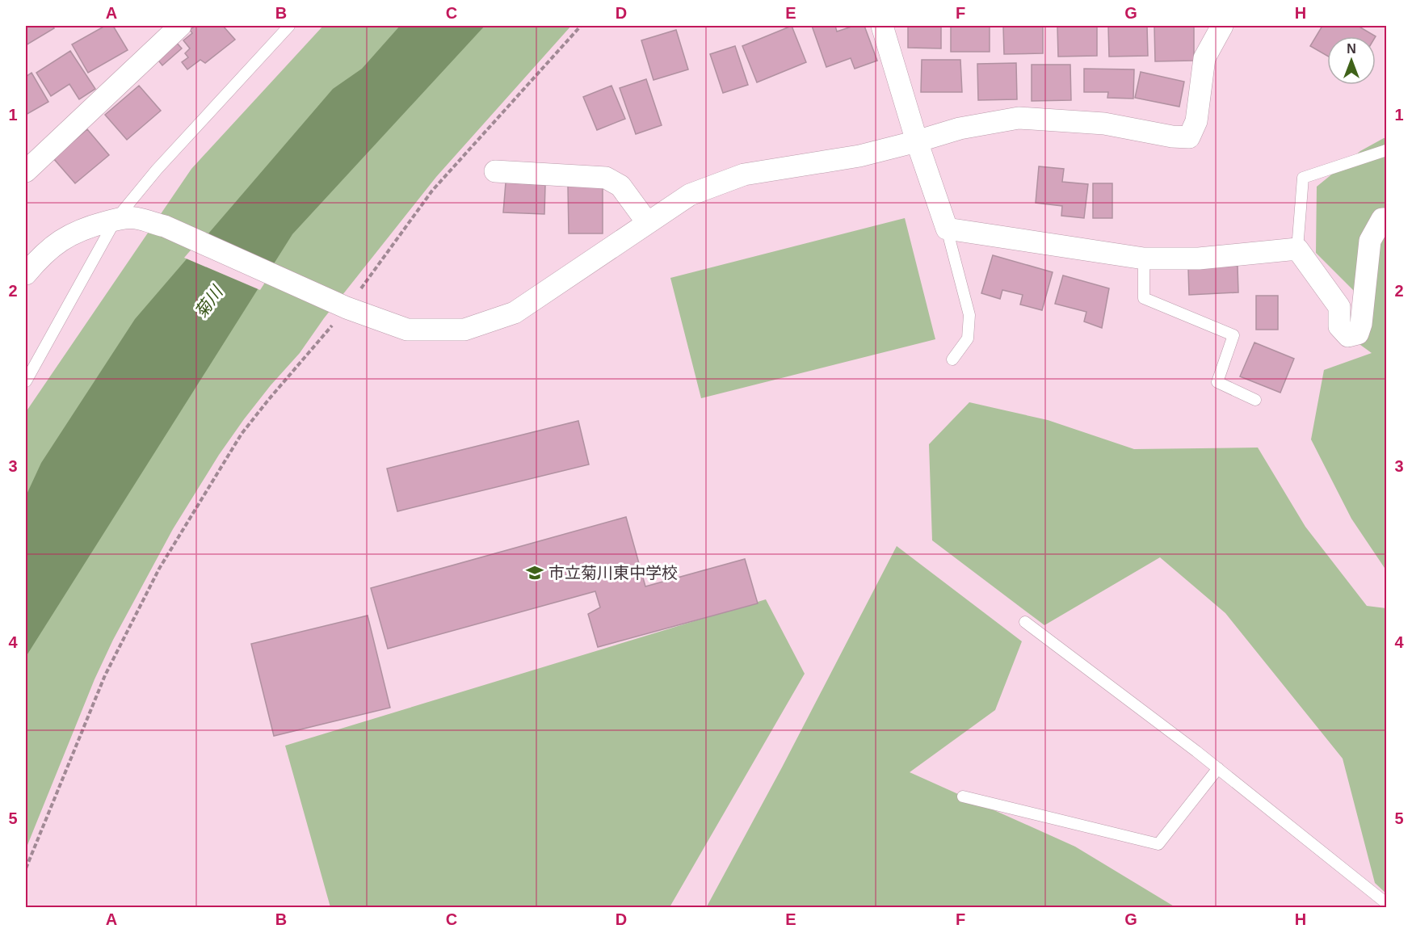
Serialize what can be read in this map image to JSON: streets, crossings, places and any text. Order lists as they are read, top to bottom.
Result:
{
  "water": ["菊川"],
  "places": {
    "school or university": ["市立菊川東中学校"]
  },
  "north": "top",
  "grid": {
    "columns": [
      "A",
      "B",
      "C",
      "D",
      "E",
      "F",
      "G",
      "H"
    ],
    "rows": [
      "1",
      "2",
      "3",
      "4",
      "5"
    ]
  }
}
